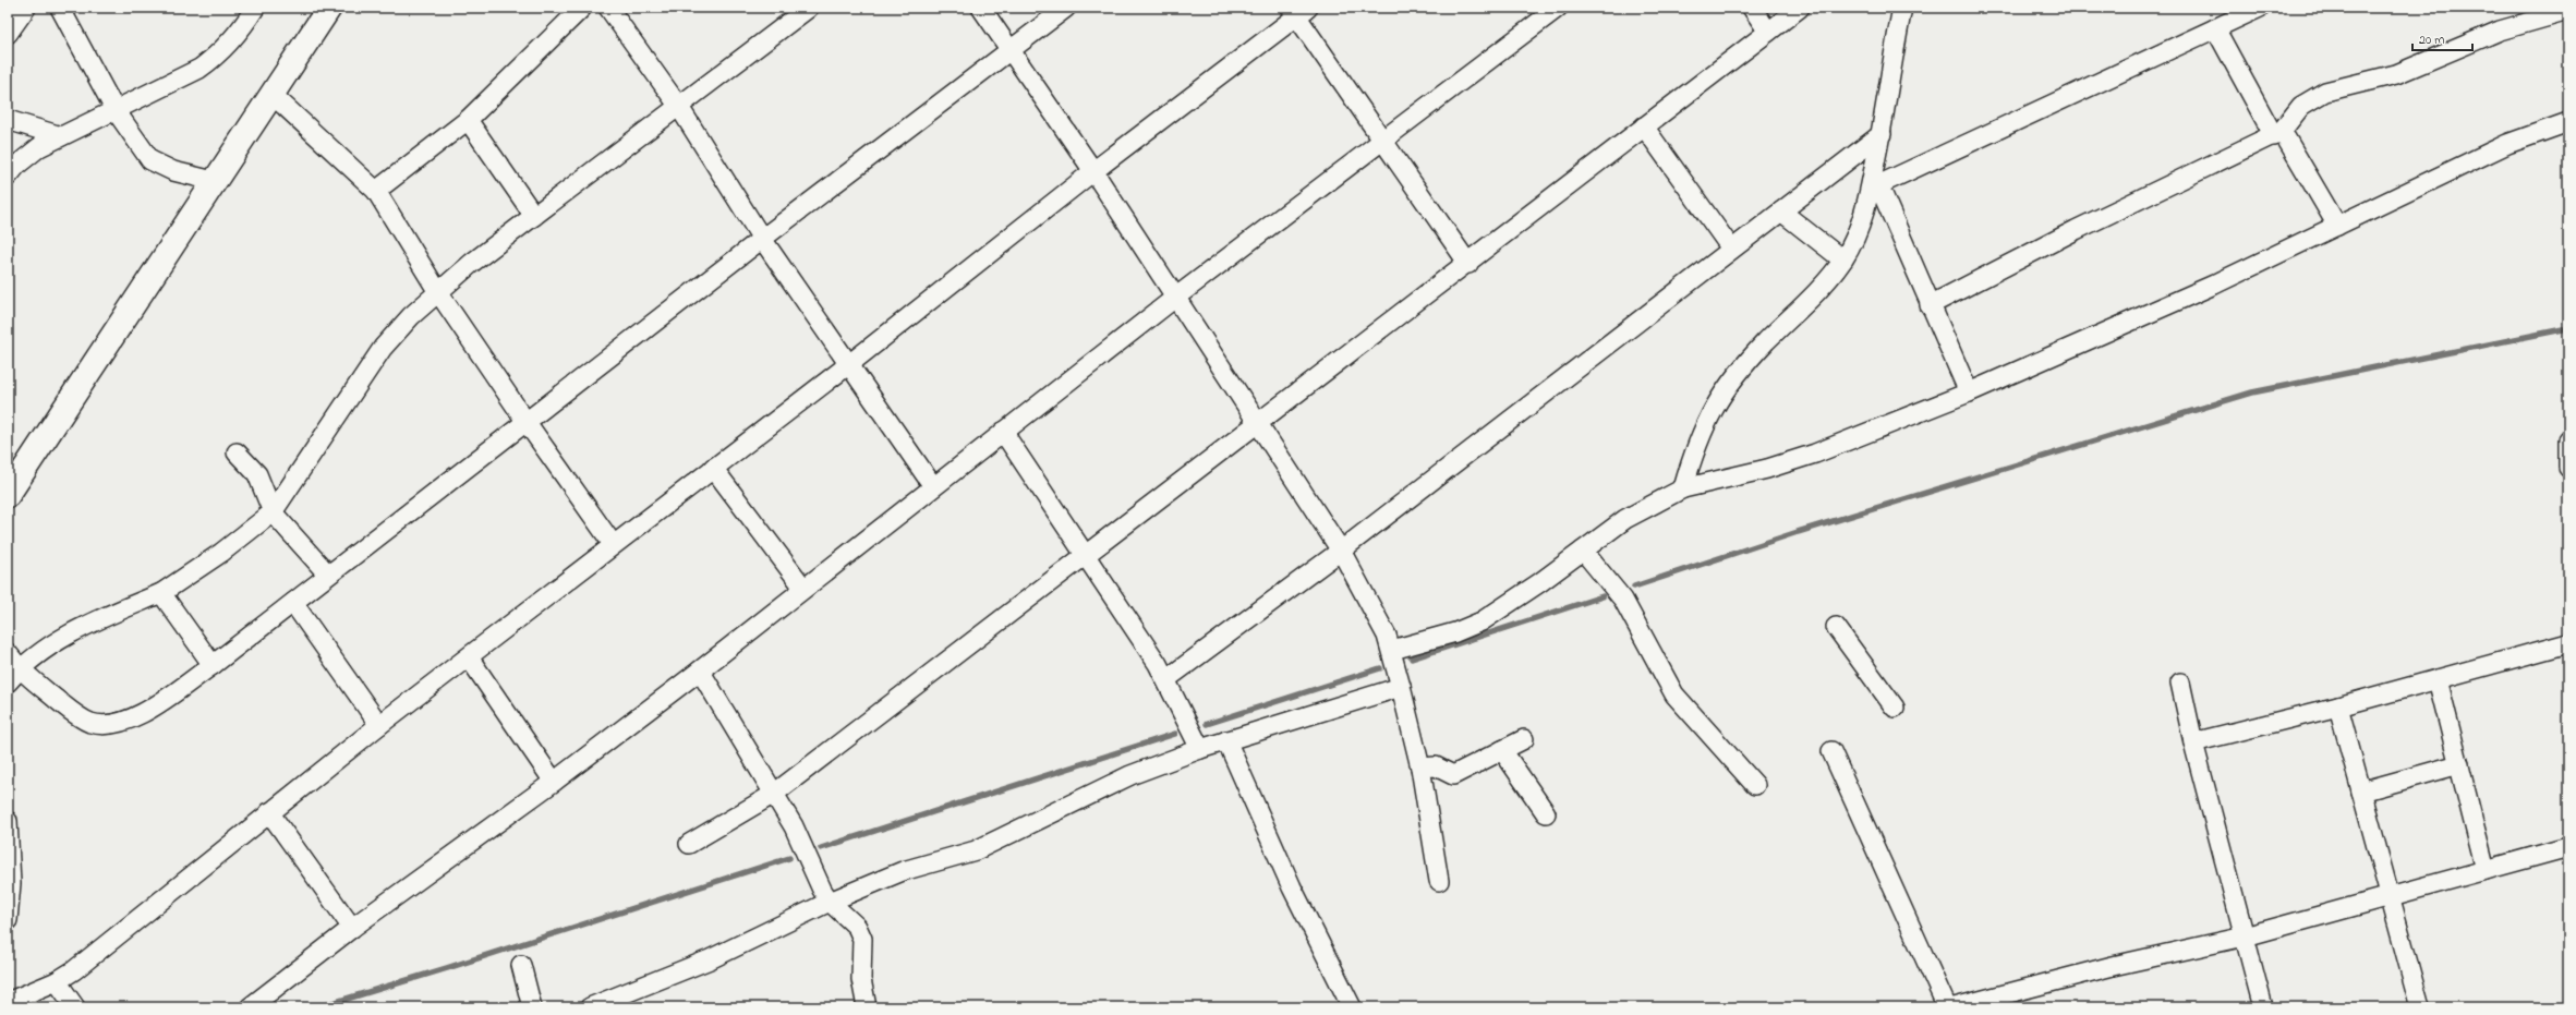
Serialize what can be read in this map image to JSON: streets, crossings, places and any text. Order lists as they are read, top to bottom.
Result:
{
  "scale_bar": "20 m"
}
